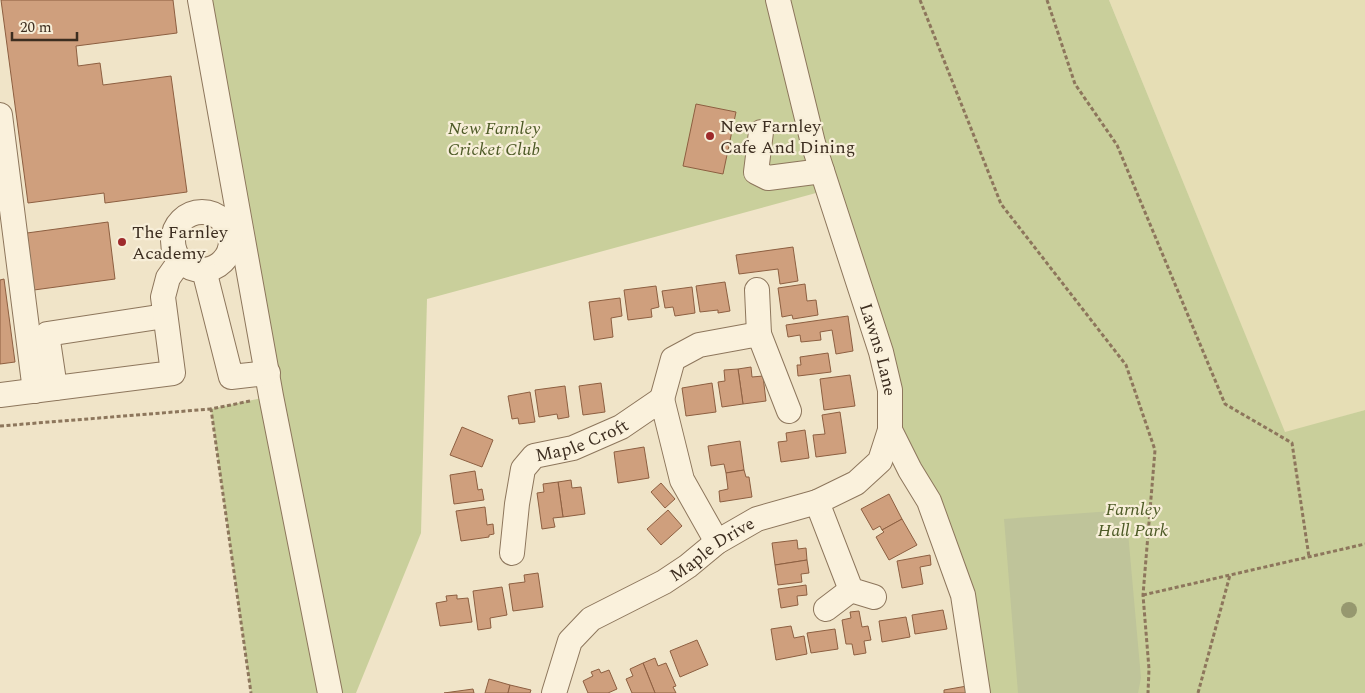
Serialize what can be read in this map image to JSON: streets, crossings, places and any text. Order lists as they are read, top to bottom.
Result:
{
  "streets": {
    "street": ["Lawns Lane", "Maple Croft", "Maple Drive"]
  },
  "crossings": [
    ["Lawns Lane", "Maple Drive"]
  ],
  "parks": ["New Farnley Cricket Club", "Farnley Hall Park"],
  "places": ["New Farnley Cafe And Dining", "The Farnley Academy"],
  "scale_bar": "20 m"
}
